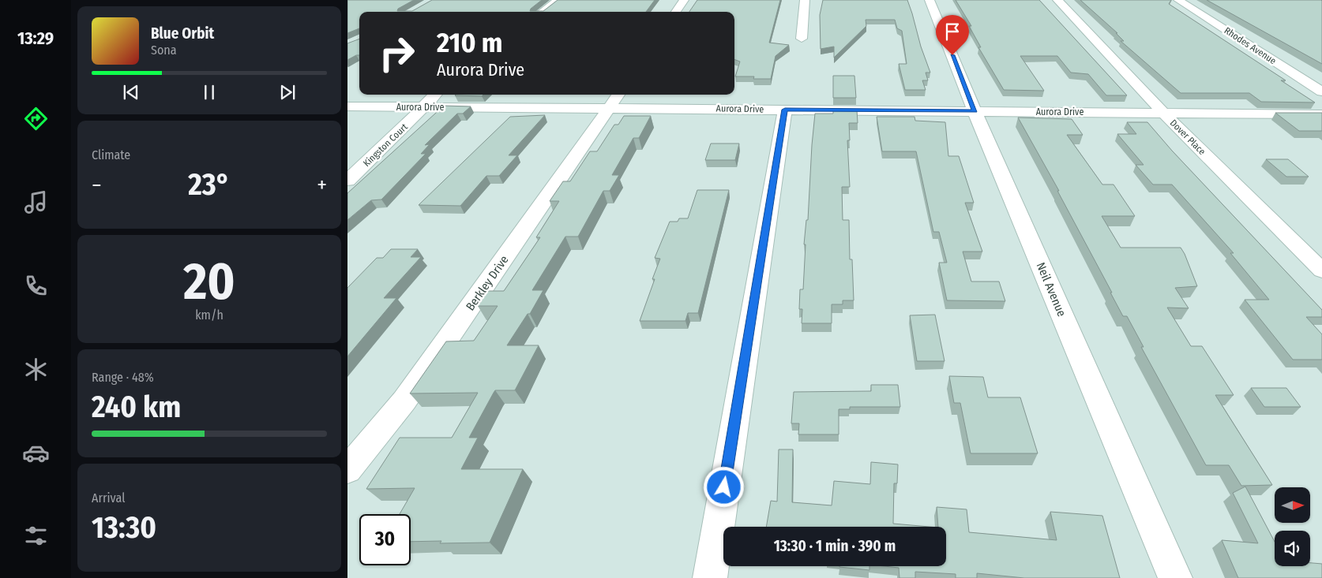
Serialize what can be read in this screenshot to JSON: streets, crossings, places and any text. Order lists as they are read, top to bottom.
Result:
{
  "streets": {
    "street": [
      "Rhodes Avenue",
      "Aurora Drive",
      "Dover Place",
      "Kingston Court",
      "Berkley Drive",
      "Neil Avenue"
    ]
  },
  "crossings": [
    ["Aurora Drive", "Dover Place"],
    ["Aurora Drive", "Kingston Court"],
    ["Aurora Drive", "Berkley Drive"],
    ["Aurora Drive", "Neil Avenue"]
  ],
  "north": "right",
  "page": {
    "tabs": "13:29",
    "turn": ["210 m", "Aurora Drive"],
    "song": ["Blue Orbit", "Sona"],
    "tile": [
      "Climate",
      ["20", "km/h"],
      ["Range · 48%", "240 km"],
      ["Arrival", "13:30"]
    ],
    "heat": ["−", "23°", "+"],
    "limit": "30",
    "trip": "13:30 · 1 min · 390 m"
  }
}
